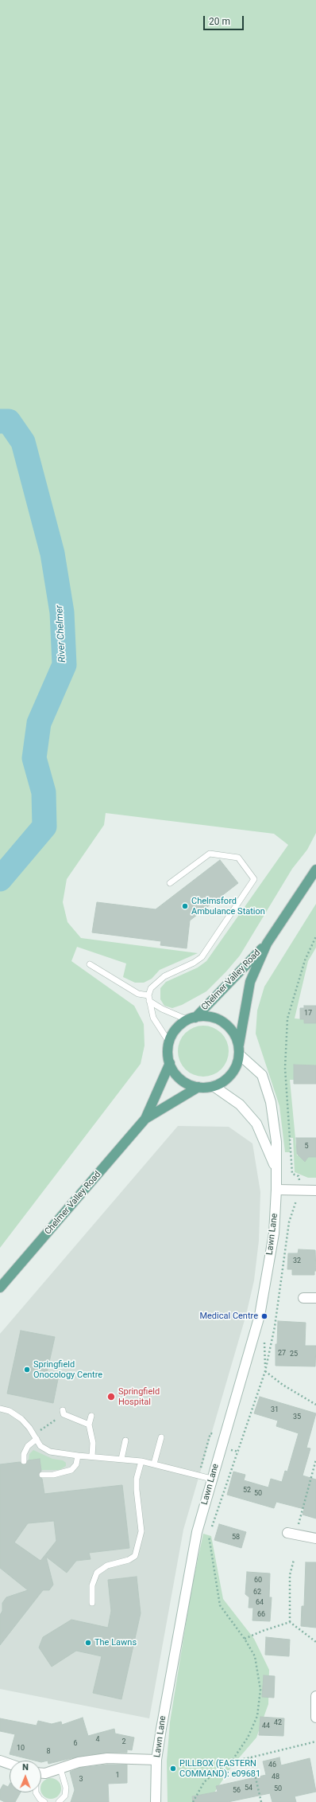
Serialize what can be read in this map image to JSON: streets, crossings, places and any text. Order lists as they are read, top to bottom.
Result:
{
  "streets": {
    "main road": ["Chelmer Valley Road"],
    "street": ["Lawn Lane"]
  },
  "crossings": [
    ["Chelmer Valley Road", "Lawn Lane"]
  ],
  "water": ["River Chelmer"],
  "places": [
    "Chelmsford Ambulance Station",
    "Medical Centre",
    "Springfield Onocology Centre",
    "Springfield Hospital",
    "The Lawns",
    "PILLBOX (EASTERN COMMAND): e09681"
  ],
  "house_numbers": [
    "17",
    "5",
    "32",
    "27",
    "25",
    "31",
    "35",
    "52",
    "50",
    "58",
    "60",
    "62",
    "64",
    "66",
    "42",
    "44",
    "4",
    "2",
    "6",
    "10",
    "8",
    "46",
    "1",
    "48",
    "3",
    "54",
    "50",
    "56"
  ],
  "scale_bar": "20 m",
  "north": "top"
}
